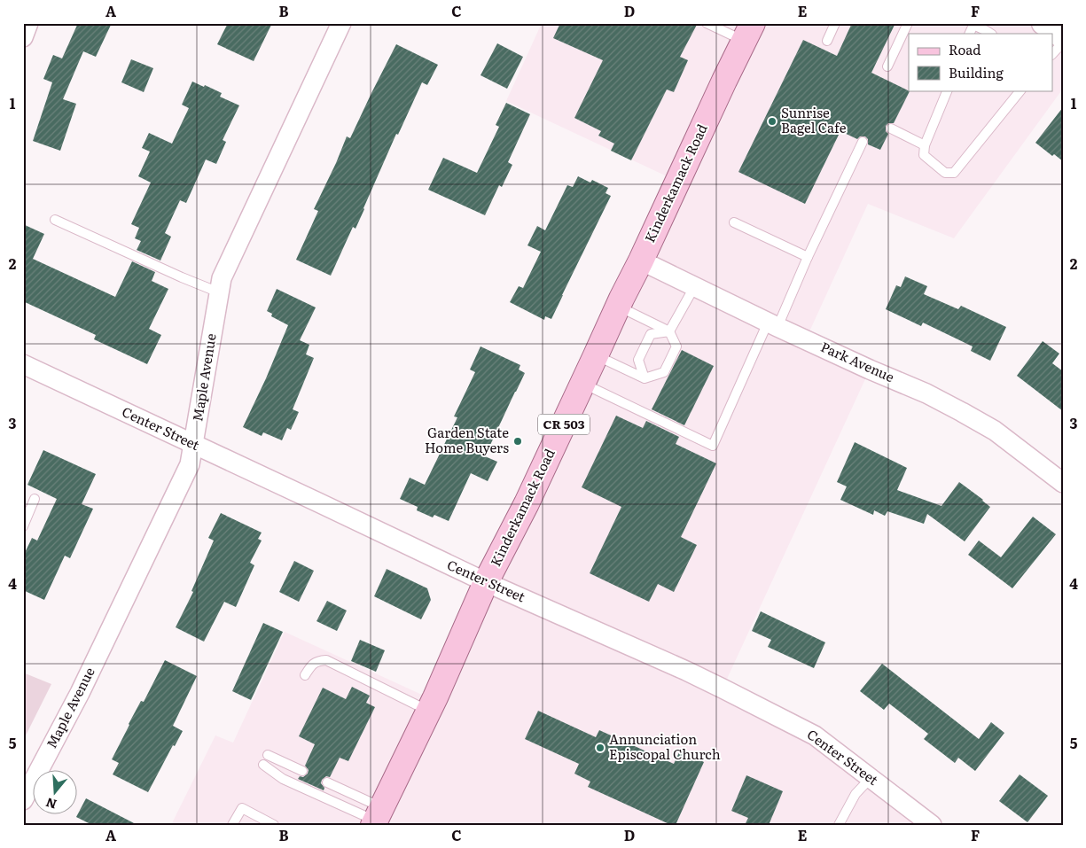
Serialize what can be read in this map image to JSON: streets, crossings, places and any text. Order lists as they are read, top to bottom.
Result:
{
  "streets": {
    "main road": ["Kinderkamack Road", "CR 503"],
    "street": ["Park Avenue", "Maple Avenue", "Center Street"]
  },
  "crossings": [
    ["Kinderkamack Road", "Park Avenue"],
    ["Kinderkamack Road", "Center Street"],
    ["Maple Avenue", "Center Street"]
  ],
  "places": ["Sunrise Bagel Cafe", "Garden State Home Buyers", "Annunciation Episcopal Church"],
  "legend": ["Road", "Building"],
  "north": "bottom",
  "grid": {
    "columns": [
      "A",
      "B",
      "C",
      "D",
      "E",
      "F"
    ],
    "rows": [
      "1",
      "2",
      "3",
      "4",
      "5"
    ]
  }
}
